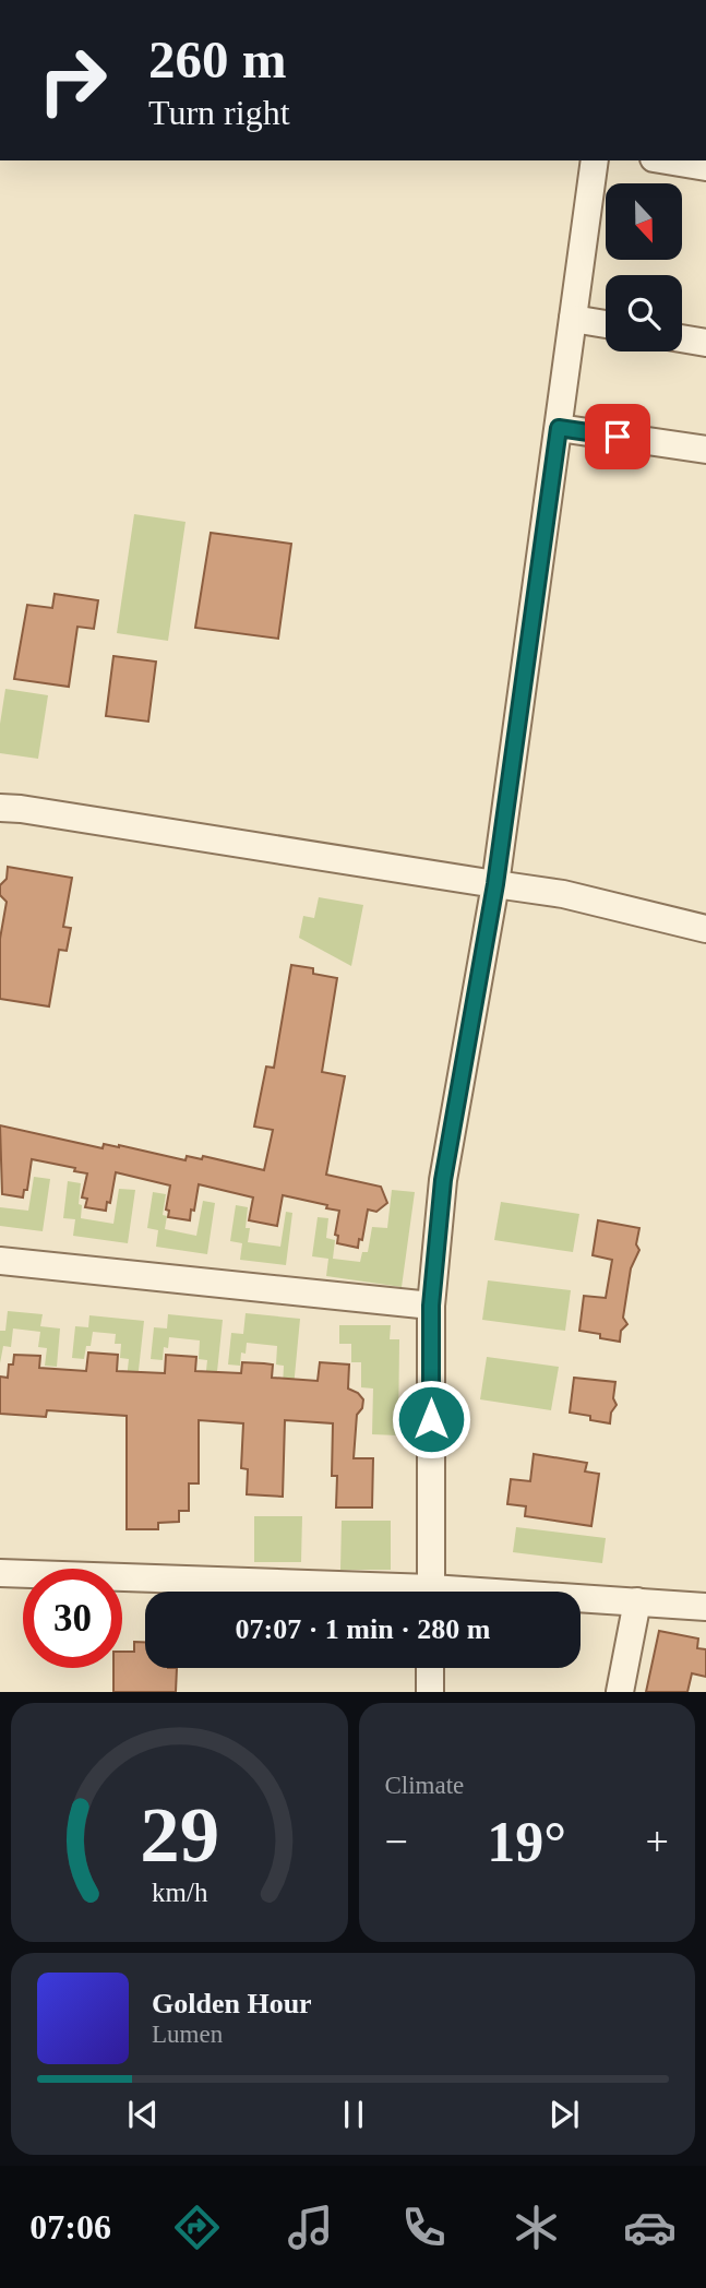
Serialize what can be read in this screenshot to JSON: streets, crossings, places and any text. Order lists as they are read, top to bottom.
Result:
{
  "north": "bottom",
  "page": {
    "turn": ["260 m", "Turn right"],
    "limit": "30",
    "trip": "07:07 · 1 min · 280 m",
    "tile": "Climate",
    "heat": ["−", "19°", "+"],
    "song": ["Golden Hour", "Lumen"],
    "tabs": "07:06",
    "gauge": ["29", "km/h"]
  }
}
